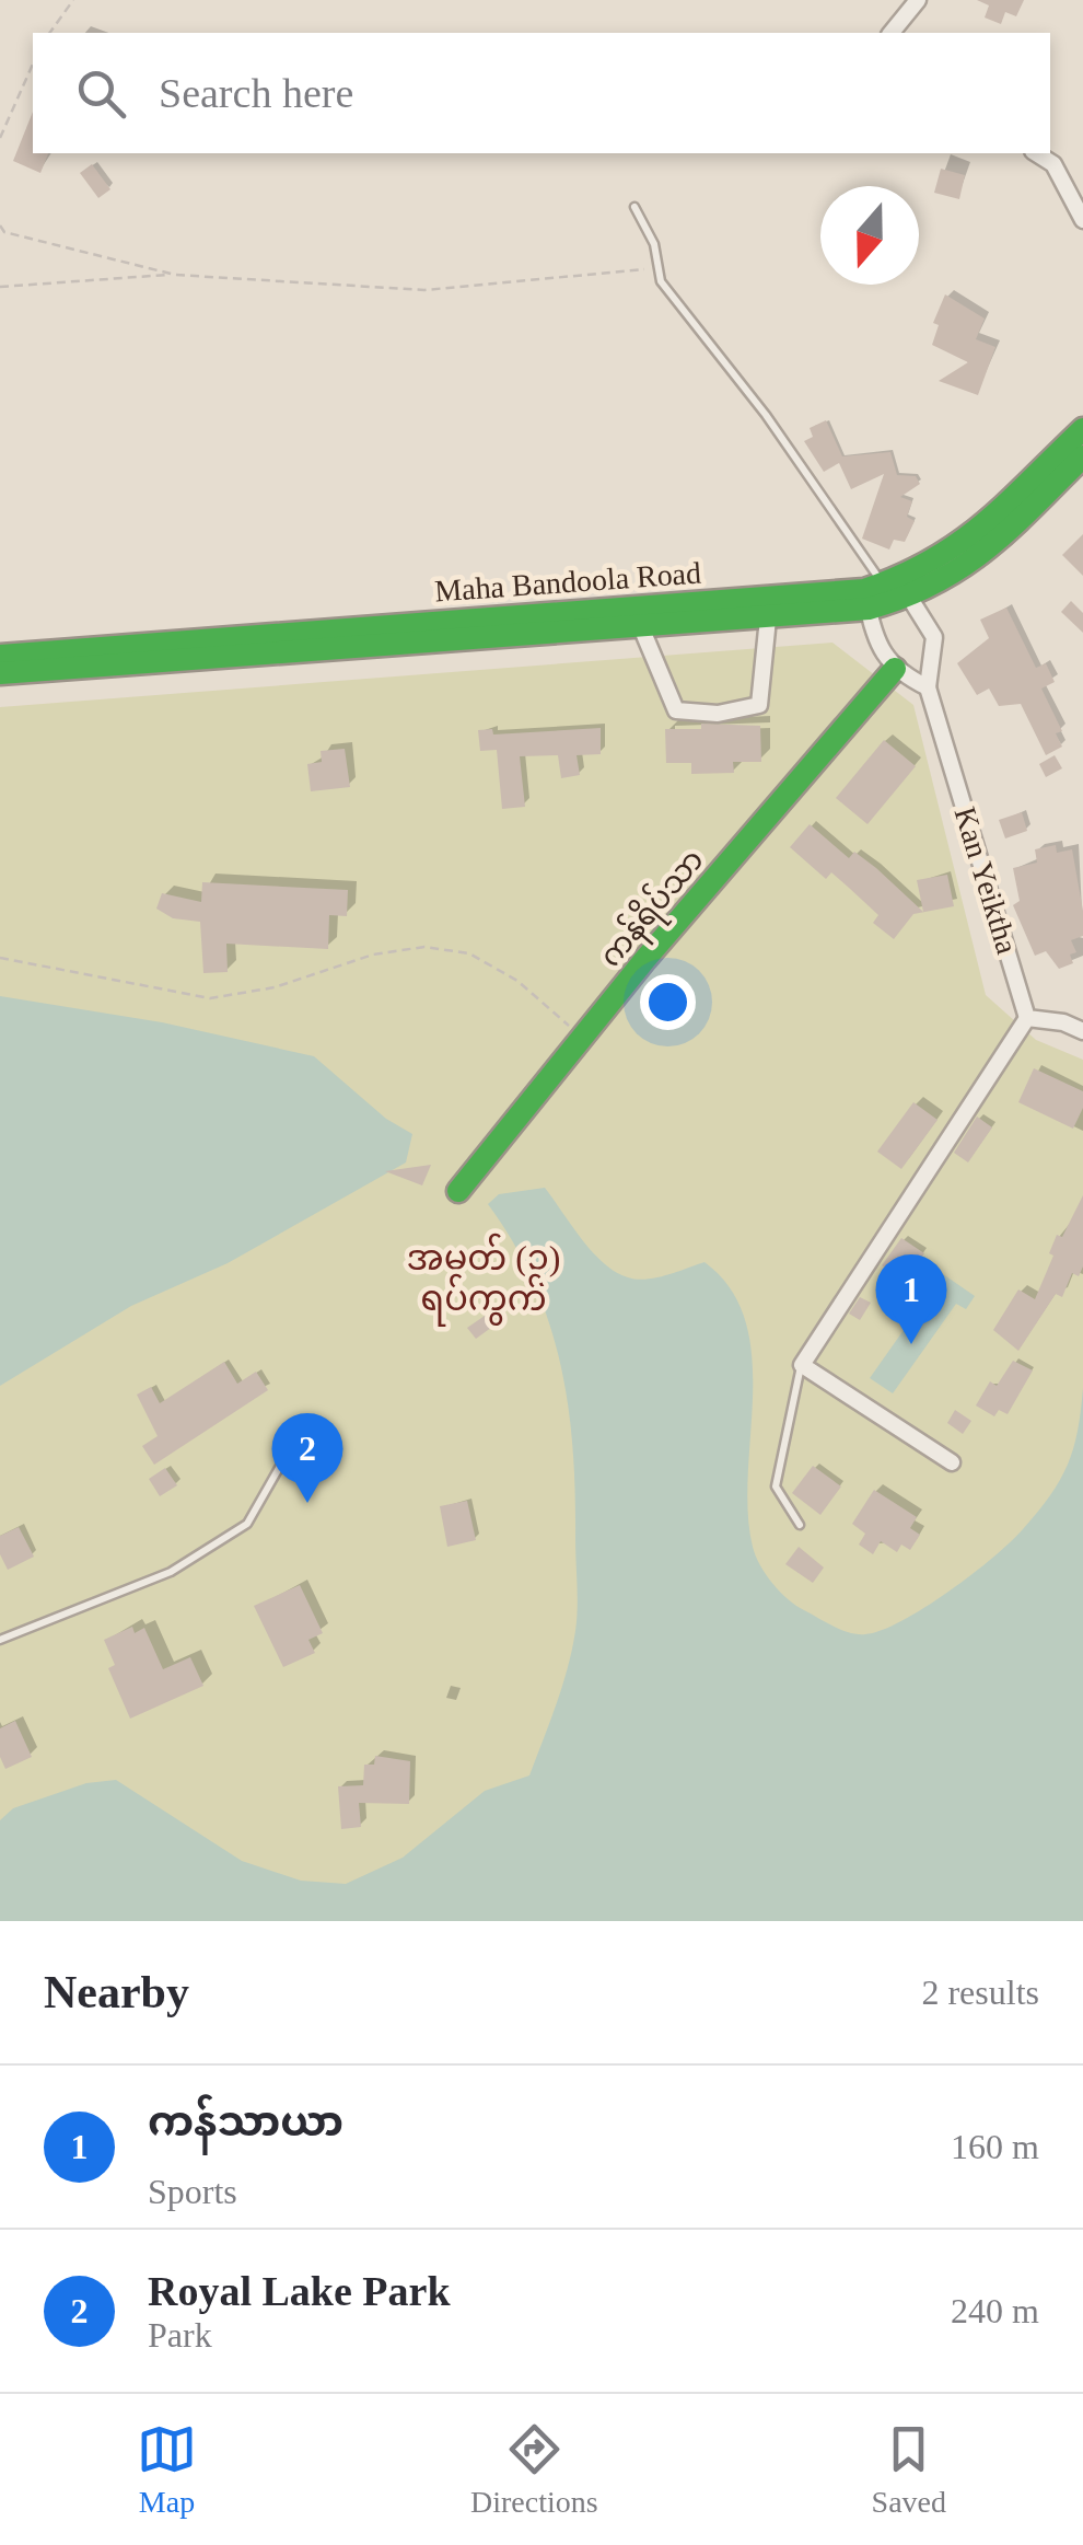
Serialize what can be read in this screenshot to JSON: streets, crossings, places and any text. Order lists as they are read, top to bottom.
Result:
{
  "streets": {
    "main road": ["Maha Bandoola Road", "ကန်ရိပ်သာ"],
    "street": ["Kan Yeiktha"]
  },
  "districts": ["အမှတ် (၃) ရပ်ကွက်"],
  "north": "bottom",
  "page": {
    "search": "Search here",
    "pins": ["1", "2"],
    "heading": ["Nearby", "2 results"],
    "list": [
      {
        "mark": "1",
        "name": "ကန်သာယာ",
        "note": "Sports",
        "value": "160 m"
      },
      {
        "mark": "2",
        "name": "Royal Lake Park",
        "note": "Park",
        "value": "240 m"
      }
    ],
    "nav": ["Map", "Directions", "Saved"]
  }
}
